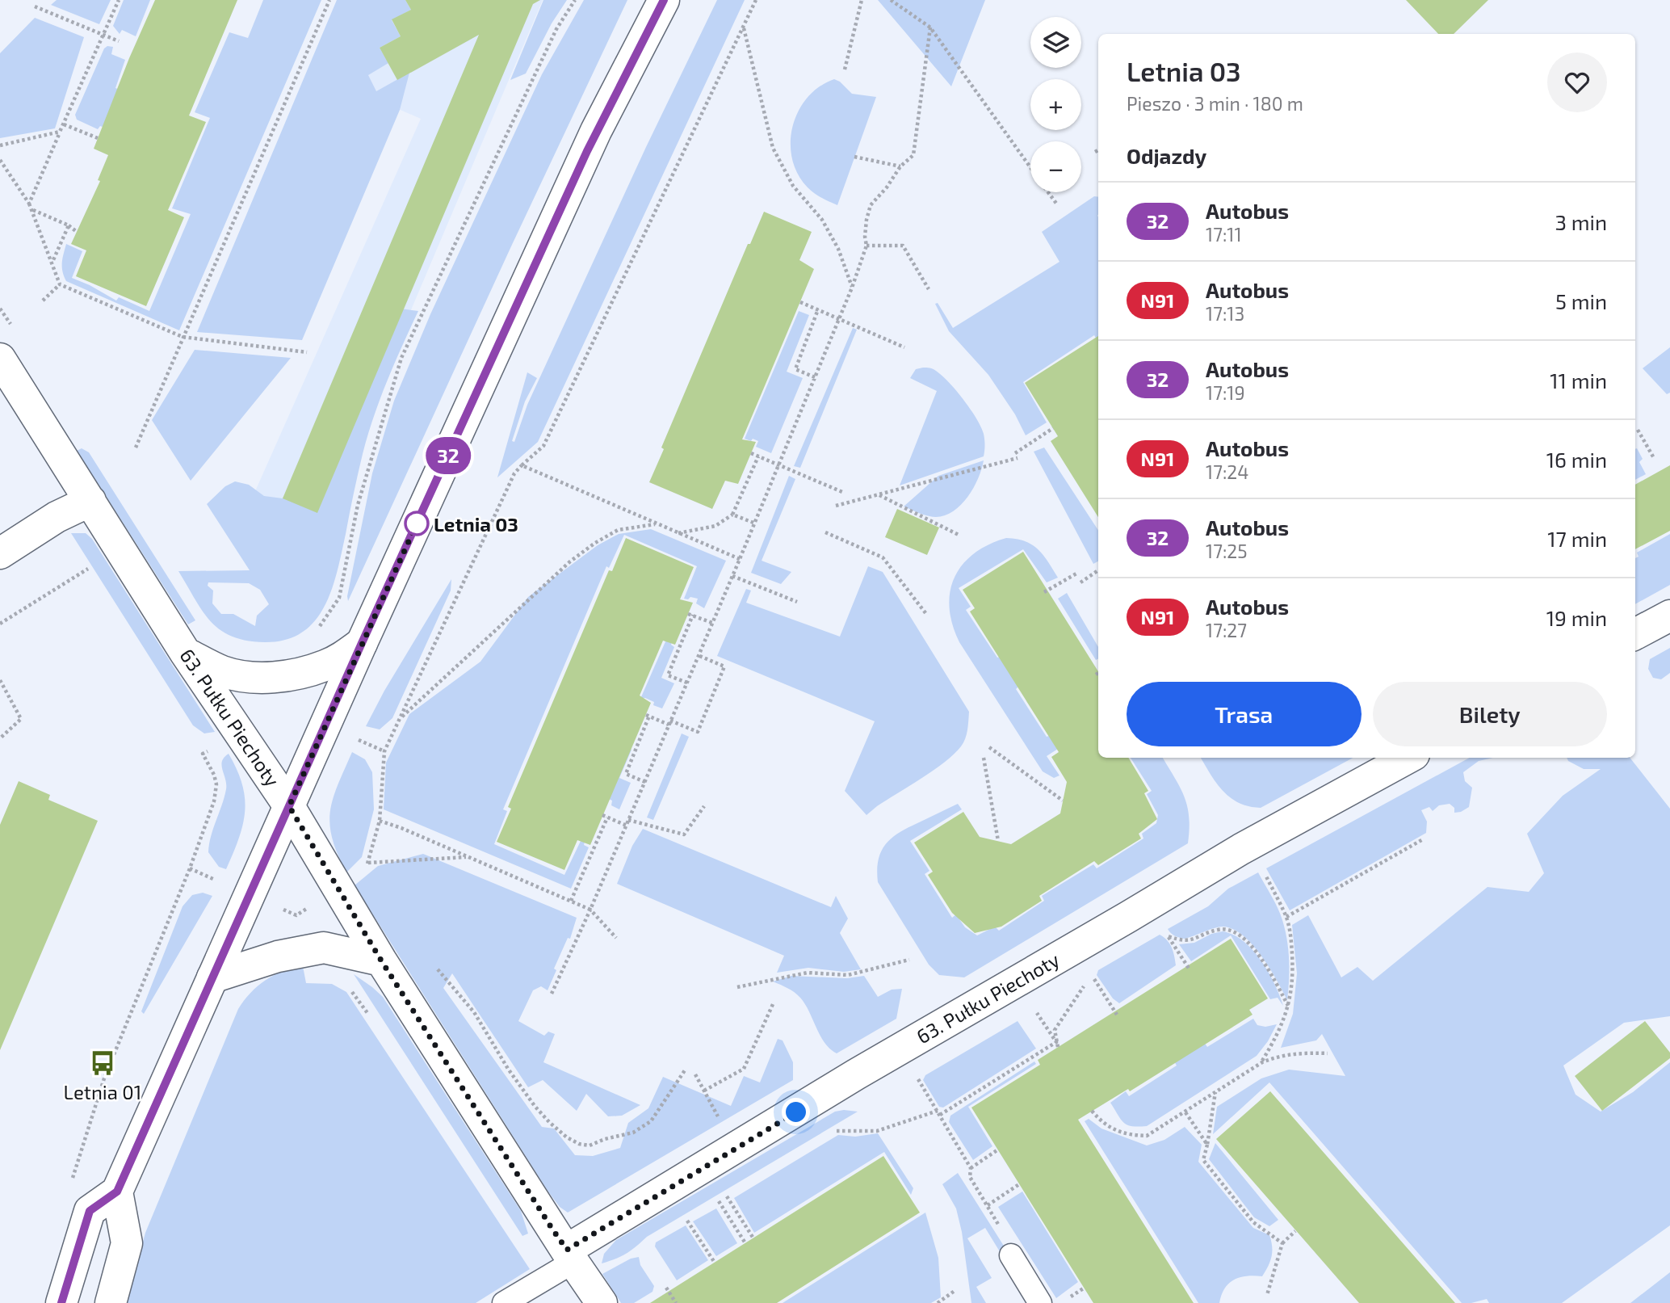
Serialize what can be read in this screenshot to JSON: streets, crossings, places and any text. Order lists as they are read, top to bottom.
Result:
{
  "streets": {
    "street": ["63. Pułku Piechoty"]
  },
  "places": {
    "other": ["Letnia 03"],
    "bus stop": ["Letnia 01"]
  },
  "lines": ["bus line 32"],
  "page": {
    "on_map": "32",
    "map_buttons": ["+", "−"],
    "heading": [
      ["Letnia 03", "Pieszo · 3 min · 180 m"],
      "Odjazdy"
    ],
    "list": [
      {
        "mark": "32",
        "name": "Autobus",
        "note": "17:11",
        "value": "3 min"
      },
      {
        "mark": "N91",
        "name": "Autobus",
        "note": "17:13",
        "value": "5 min"
      },
      {
        "mark": "32",
        "name": "Autobus",
        "note": "17:19",
        "value": "11 min"
      },
      {
        "mark": "N91",
        "name": "Autobus",
        "note": "17:24",
        "value": "16 min"
      },
      {
        "mark": "32",
        "name": "Autobus",
        "note": "17:25",
        "value": "17 min"
      },
      {
        "mark": "N91",
        "name": "Autobus",
        "note": "17:27",
        "value": "19 min"
      }
    ],
    "buttons": ["Trasa", "Bilety"]
  }
}
